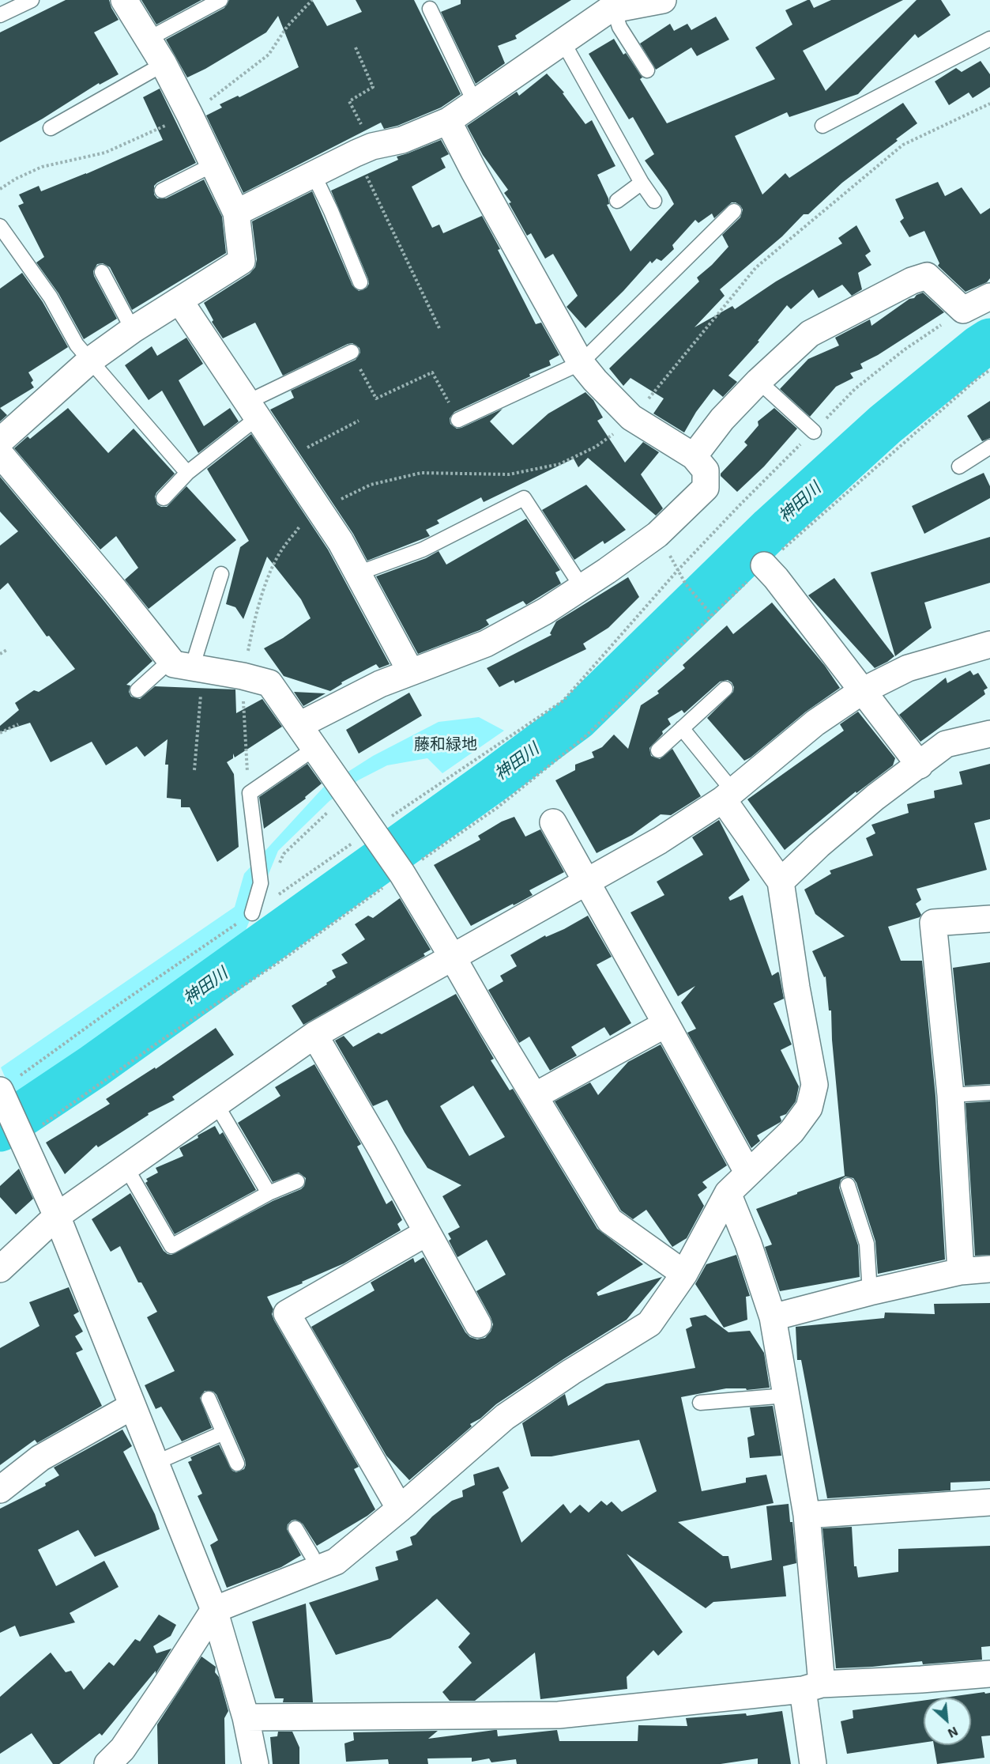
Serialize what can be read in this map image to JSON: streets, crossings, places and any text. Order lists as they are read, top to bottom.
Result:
{
  "water": ["神田川"],
  "parks": ["藤和緑地"],
  "north": "bottom right"
}
